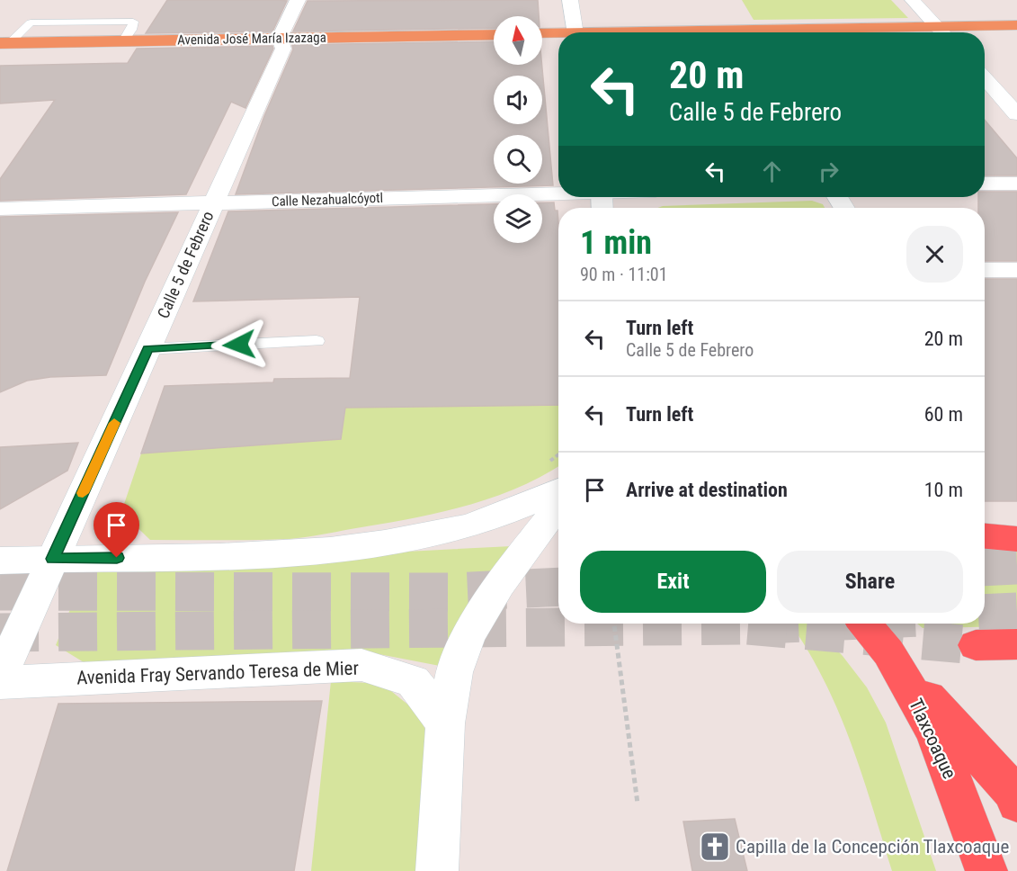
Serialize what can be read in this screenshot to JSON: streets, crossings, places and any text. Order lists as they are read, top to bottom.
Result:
{
  "streets": {
    "highway": ["Tlaxcoaque"],
    "main road": ["Avenida José María Izazaga"],
    "street": ["Calle Nezahualcóyotl", "Calle 5 de Febrero", "Avenida Fray Servando Teresa de Mier"]
  },
  "crossings": [
    ["Avenida José María Izazaga", "Calle 5 de Febrero"],
    ["Calle Nezahualcóyotl", "Calle 5 de Febrero"]
  ],
  "places": {
    "church": ["Capilla de la Concepción Tlaxcoaque"]
  },
  "north": "top",
  "page": {
    "turn": ["20 m", "Calle 5 de Febrero"],
    "heading": ["1 min", "90 m · 11:01"],
    "list": [
      {
        "name": "Turn left",
        "note": "Calle 5 de Febrero",
        "value": "20 m"
      },
      {
        "name": "Turn left",
        "value": "60 m"
      },
      {
        "name": "Arrive at destination",
        "value": "10 m"
      }
    ],
    "buttons": ["Exit", "Share"]
  }
}
